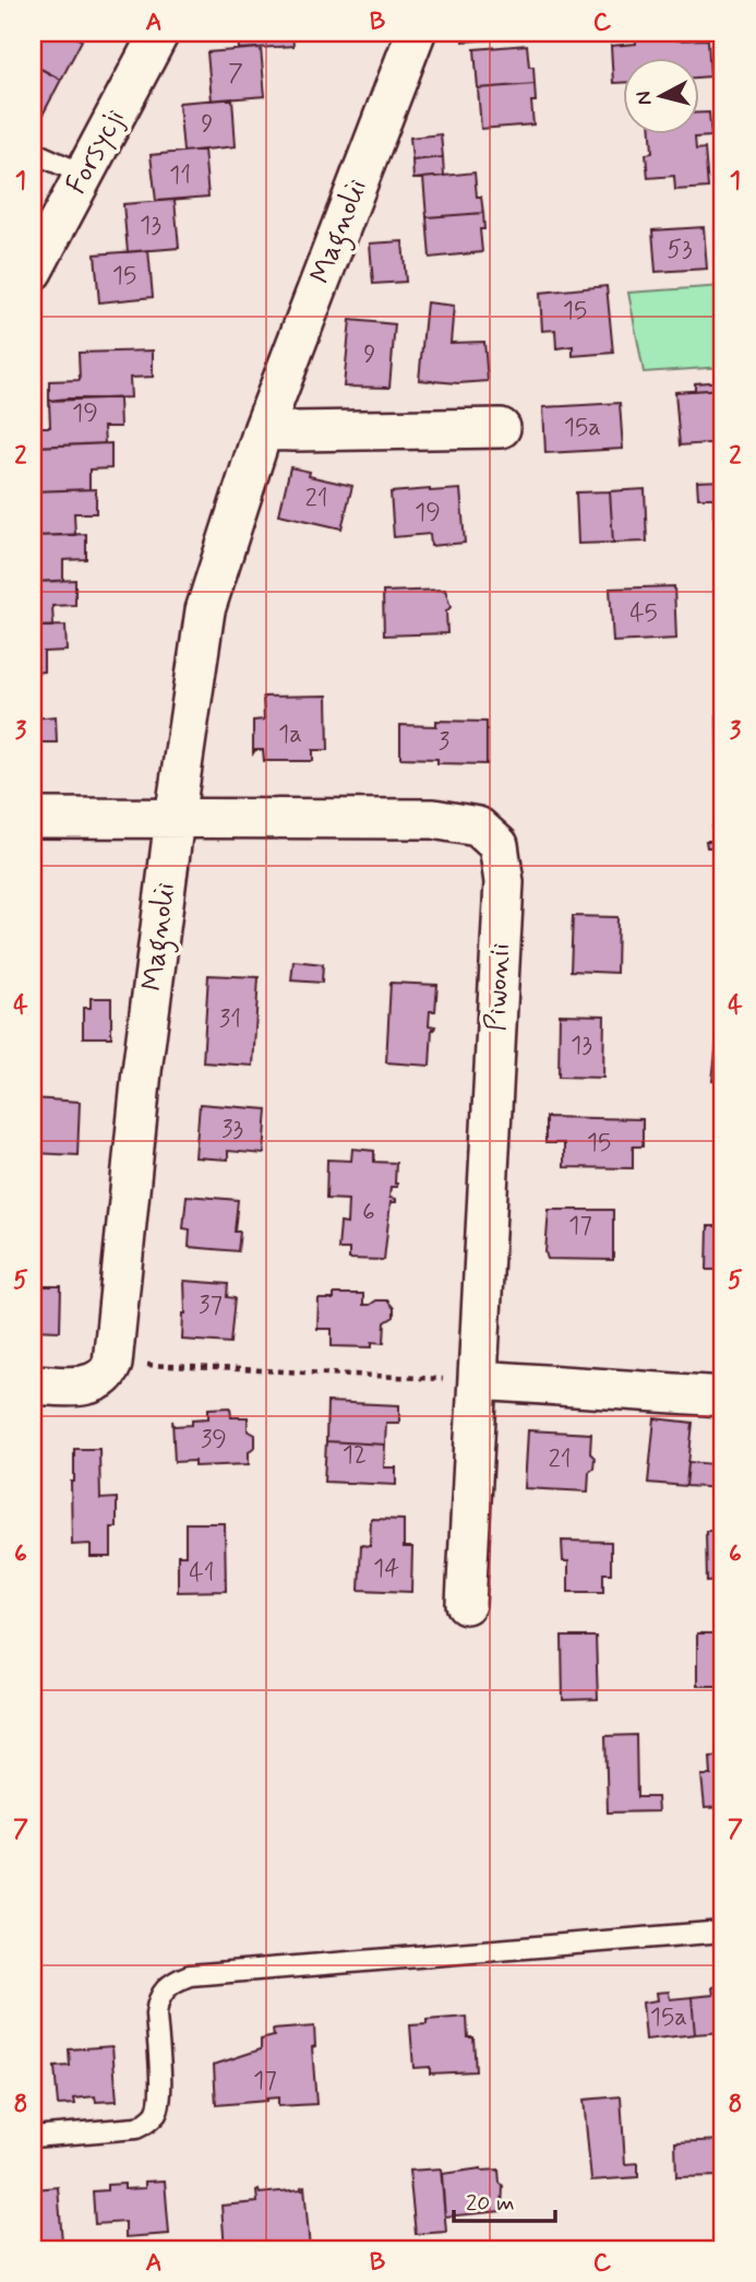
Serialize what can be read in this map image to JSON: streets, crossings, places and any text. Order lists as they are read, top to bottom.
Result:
{
  "streets": {
    "street": ["Forsycji", "Magnolii", "Piwonii"]
  },
  "crossings": [
    ["Magnolii", "Piwonii"]
  ],
  "house_numbers": [
    "7",
    "9",
    "11",
    "13",
    "53",
    "15",
    "15",
    "9",
    "19",
    "15a",
    "21",
    "19",
    "45",
    "1a",
    "3",
    "31",
    "13",
    "33",
    "15",
    "6",
    "17",
    "37",
    "39",
    "12",
    "21",
    "14",
    "41",
    "15a",
    "17"
  ],
  "scale_bar": "20 m",
  "north": "left",
  "grid": {
    "columns": ["A", "B", "C"],
    "rows": [
      "1",
      "2",
      "3",
      "4",
      "5",
      "6",
      "7",
      "8"
    ]
  }
}
